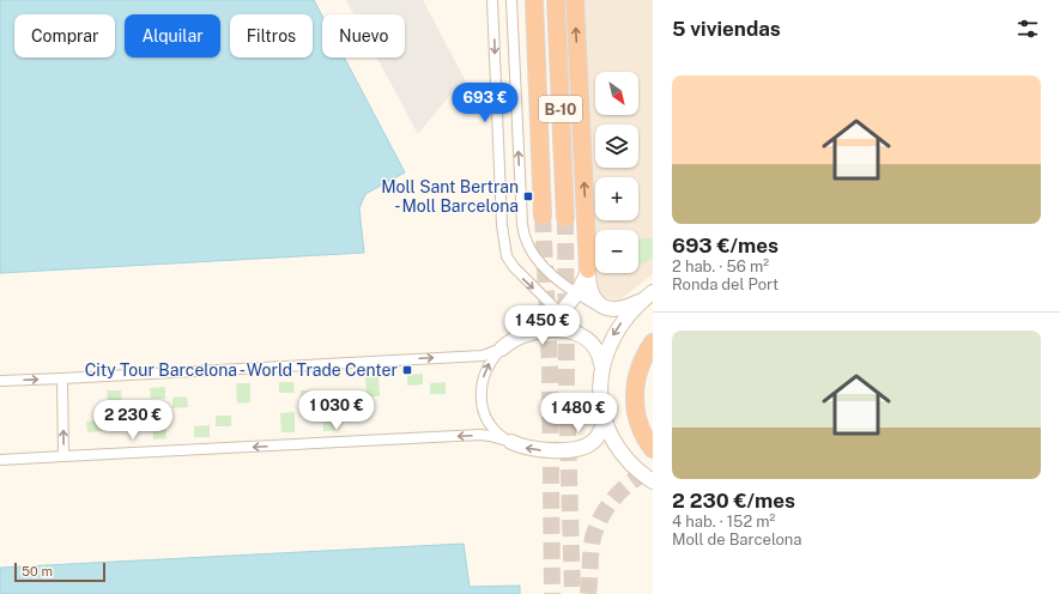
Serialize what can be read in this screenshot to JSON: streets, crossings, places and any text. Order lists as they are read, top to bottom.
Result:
{
  "streets": {
    "highway": ["B-10"]
  },
  "places": {
    "transit": ["Moll Sant Bertran - Moll Barcelona", "City Tour Barcelona - World Trade Center"]
  },
  "scale_bar": "50 m",
  "north": "bottom right",
  "page": {
    "heading": "5 viviendas",
    "chip": [
      "Comprar",
      "Alquilar",
      "Filtros",
      "Nuevo"
    ],
    "list": [
      {
        "name": "693 €/mes",
        "note": "2 hab. · 56 m² · Ronda del Port"
      },
      {
        "name": "2 230 €/mes",
        "note": "4 hab. · 152 m² · Moll de Barcelona"
      }
    ],
    "map_buttons": ["+", "−"],
    "price": [
      "693 €",
      "1 450 €",
      "1 030 €",
      "1 480 €",
      "2 230 €"
    ],
    "scale": "50 m"
  }
}
